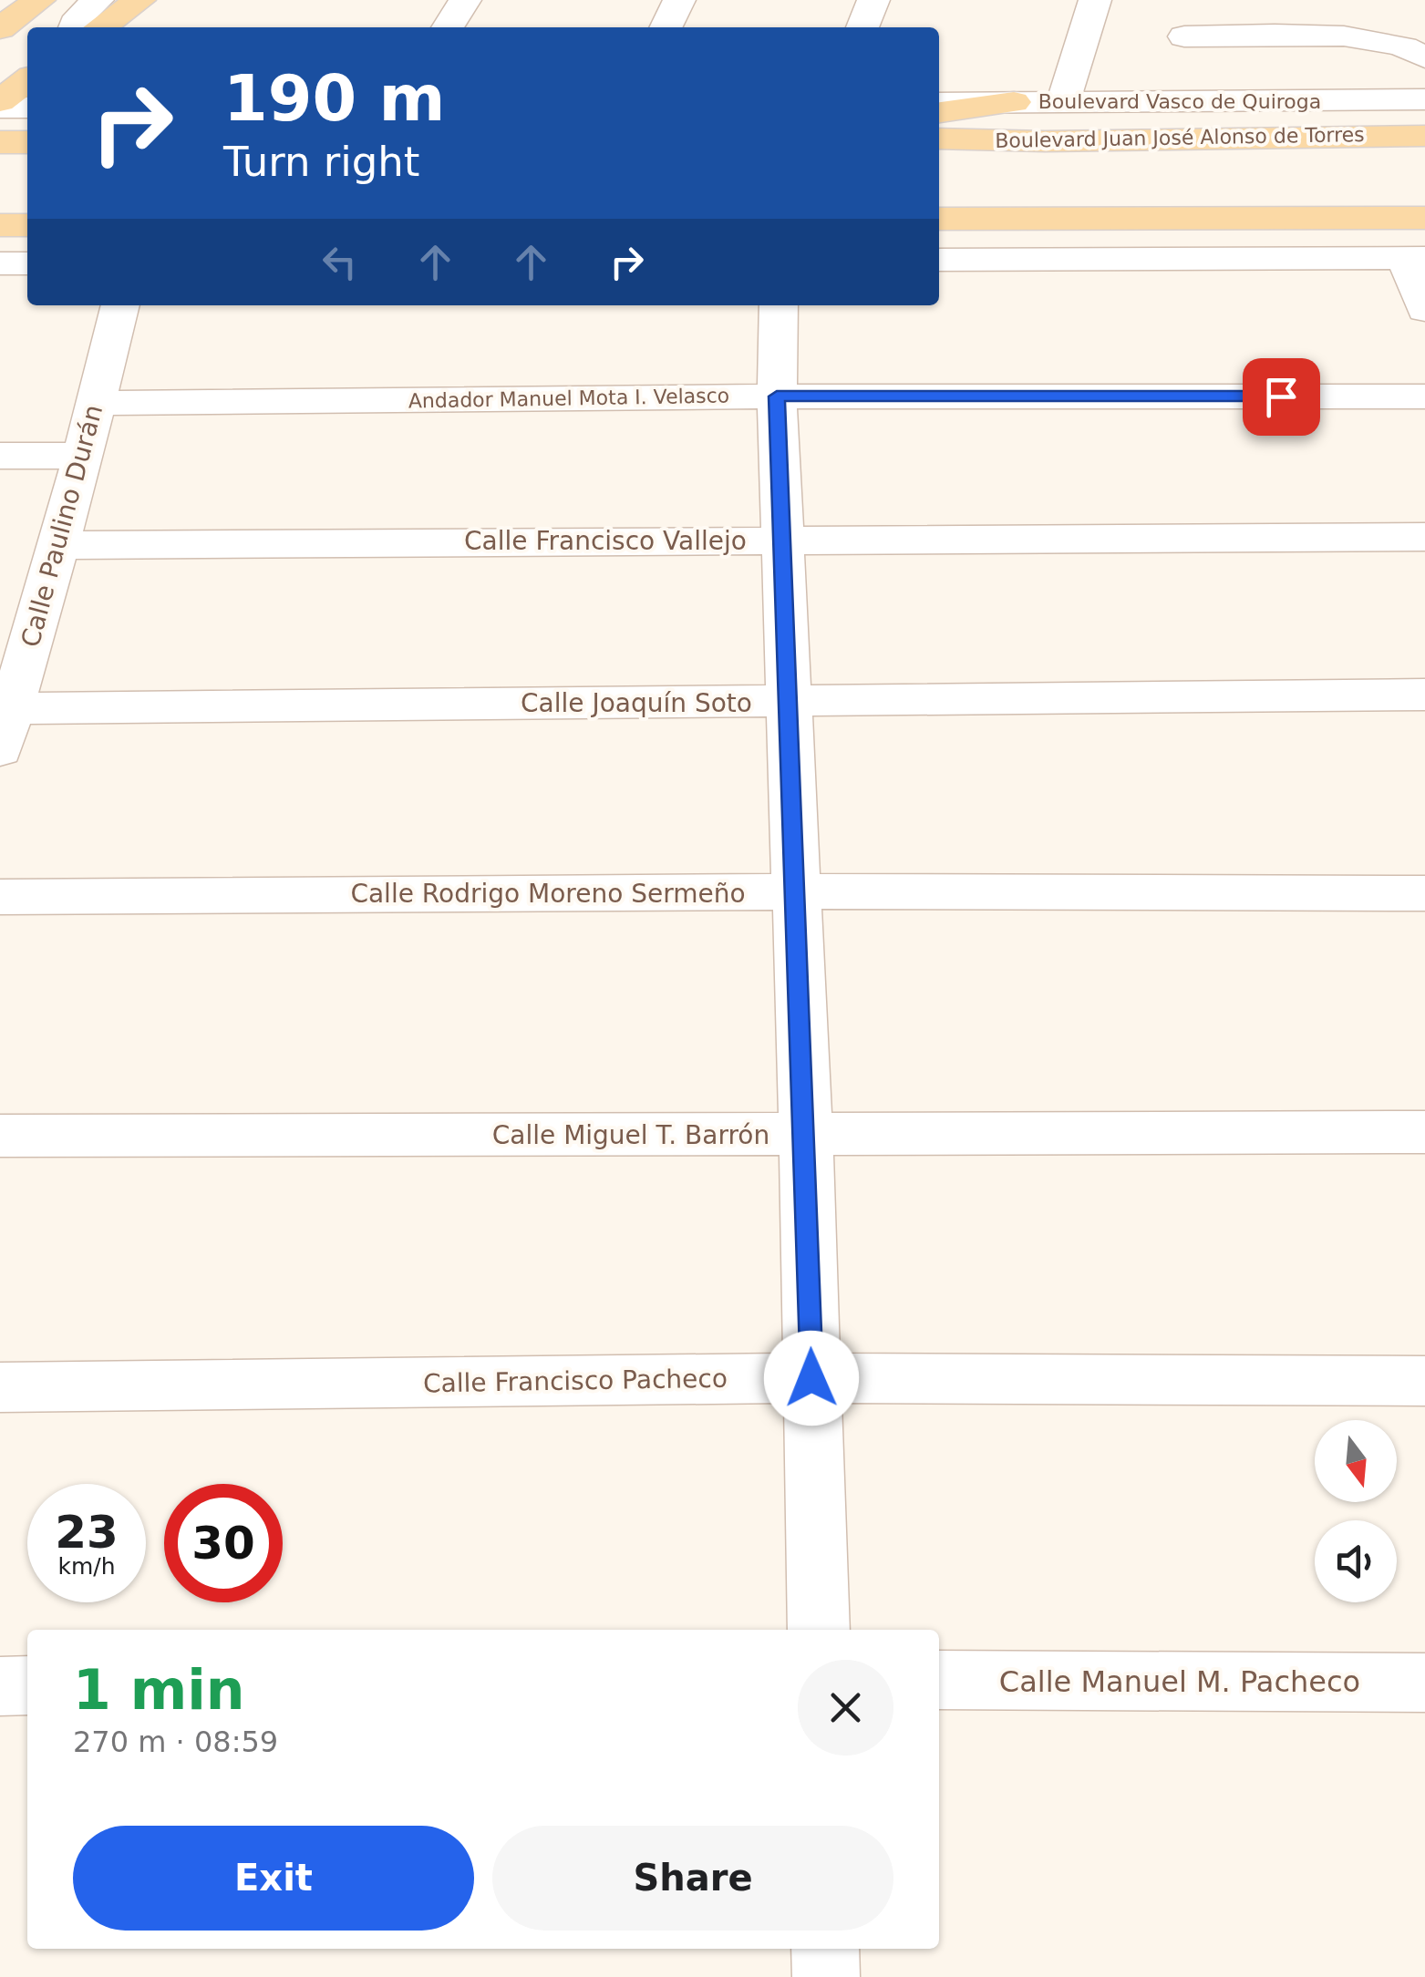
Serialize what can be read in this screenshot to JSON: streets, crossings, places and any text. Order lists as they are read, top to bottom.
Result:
{
  "streets": {
    "main road": ["Boulevard Juan José Alonso de Torres"],
    "street": [
      "Boulevard Vasco de Quiroga",
      "Andador Manuel Mota I. Velasco",
      "Calle Paulino Durán",
      "Calle Francisco Vallejo",
      "Calle Joaquín Soto",
      "Calle Rodrigo Moreno Sermeño",
      "Calle Miguel T. Barrón",
      "Calle Francisco Pacheco",
      "Calle Manuel M. Pacheco"
    ]
  },
  "crossings": [
    ["Andador Manuel Mota I. Velasco", "Calle Paulino Durán"],
    ["Calle Paulino Durán", "Calle Francisco Vallejo"],
    ["Calle Paulino Durán", "Calle Joaquín Soto"]
  ],
  "north": "bottom",
  "page": {
    "turn": ["190 m", "Turn right"],
    "speed": "23 km/h",
    "limit": "30",
    "heading": ["1 min", "270 m · 08:59"],
    "buttons": ["Exit", "Share"]
  }
}
